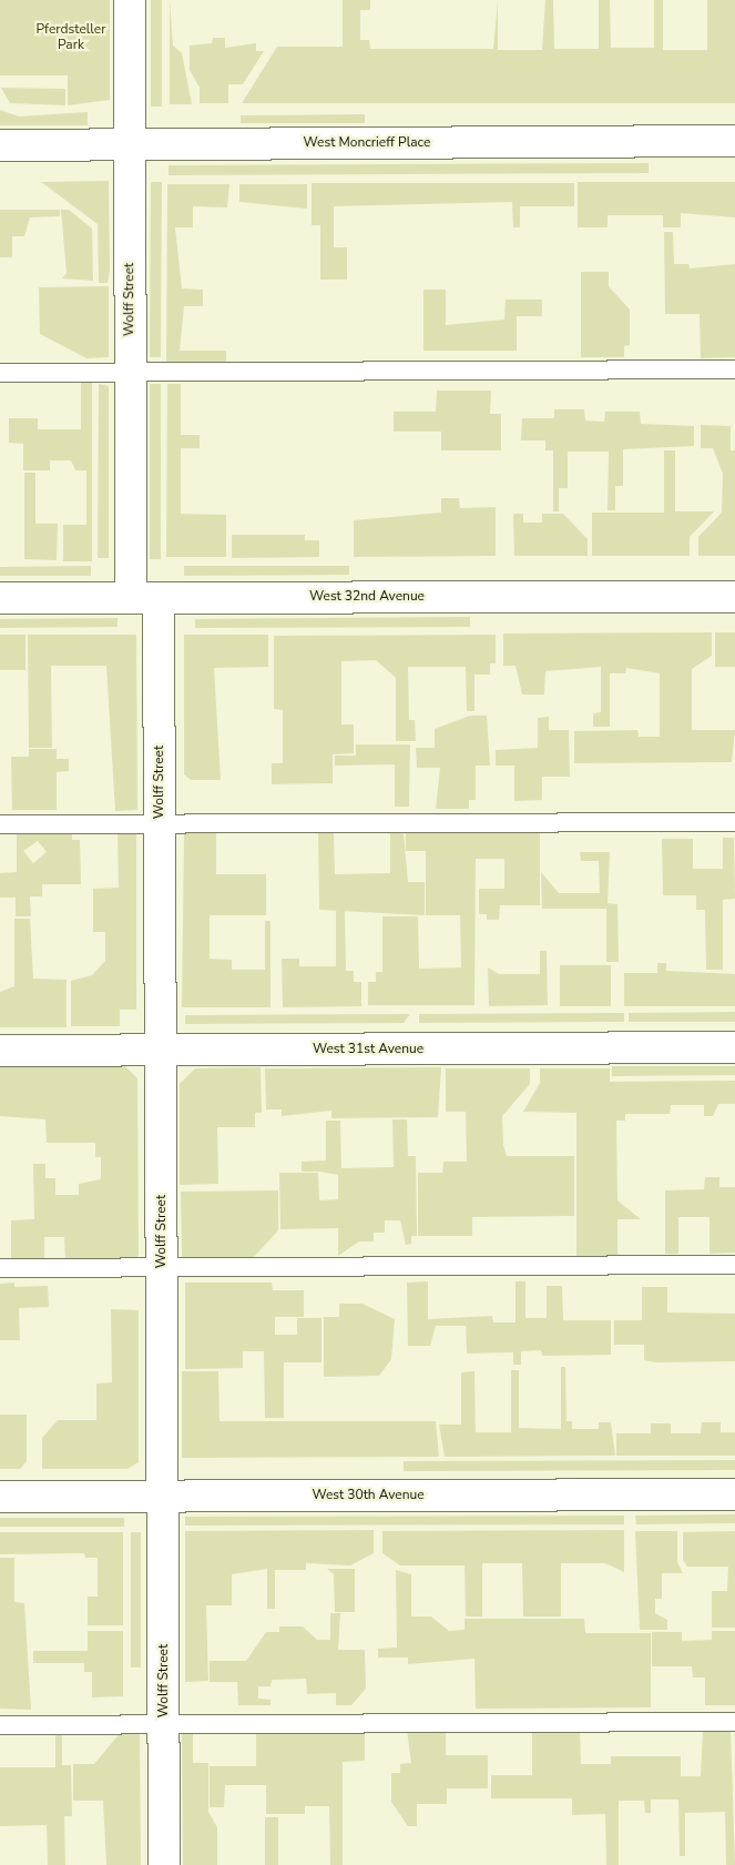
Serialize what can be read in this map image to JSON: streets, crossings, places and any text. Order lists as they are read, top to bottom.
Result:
{
  "streets": {
    "street": [
      "West Moncrieff Place",
      "Wolff Street",
      "West 32nd Avenue",
      "West 31st Avenue",
      "West 30th Avenue"
    ]
  },
  "crossings": [
    ["West Moncrieff Place", "Wolff Street"],
    ["Wolff Street", "West 32nd Avenue"],
    ["Wolff Street", "West 31st Avenue"],
    ["Wolff Street", "West 30th Avenue"]
  ],
  "parks": ["Pferdsteller Park"]
}
